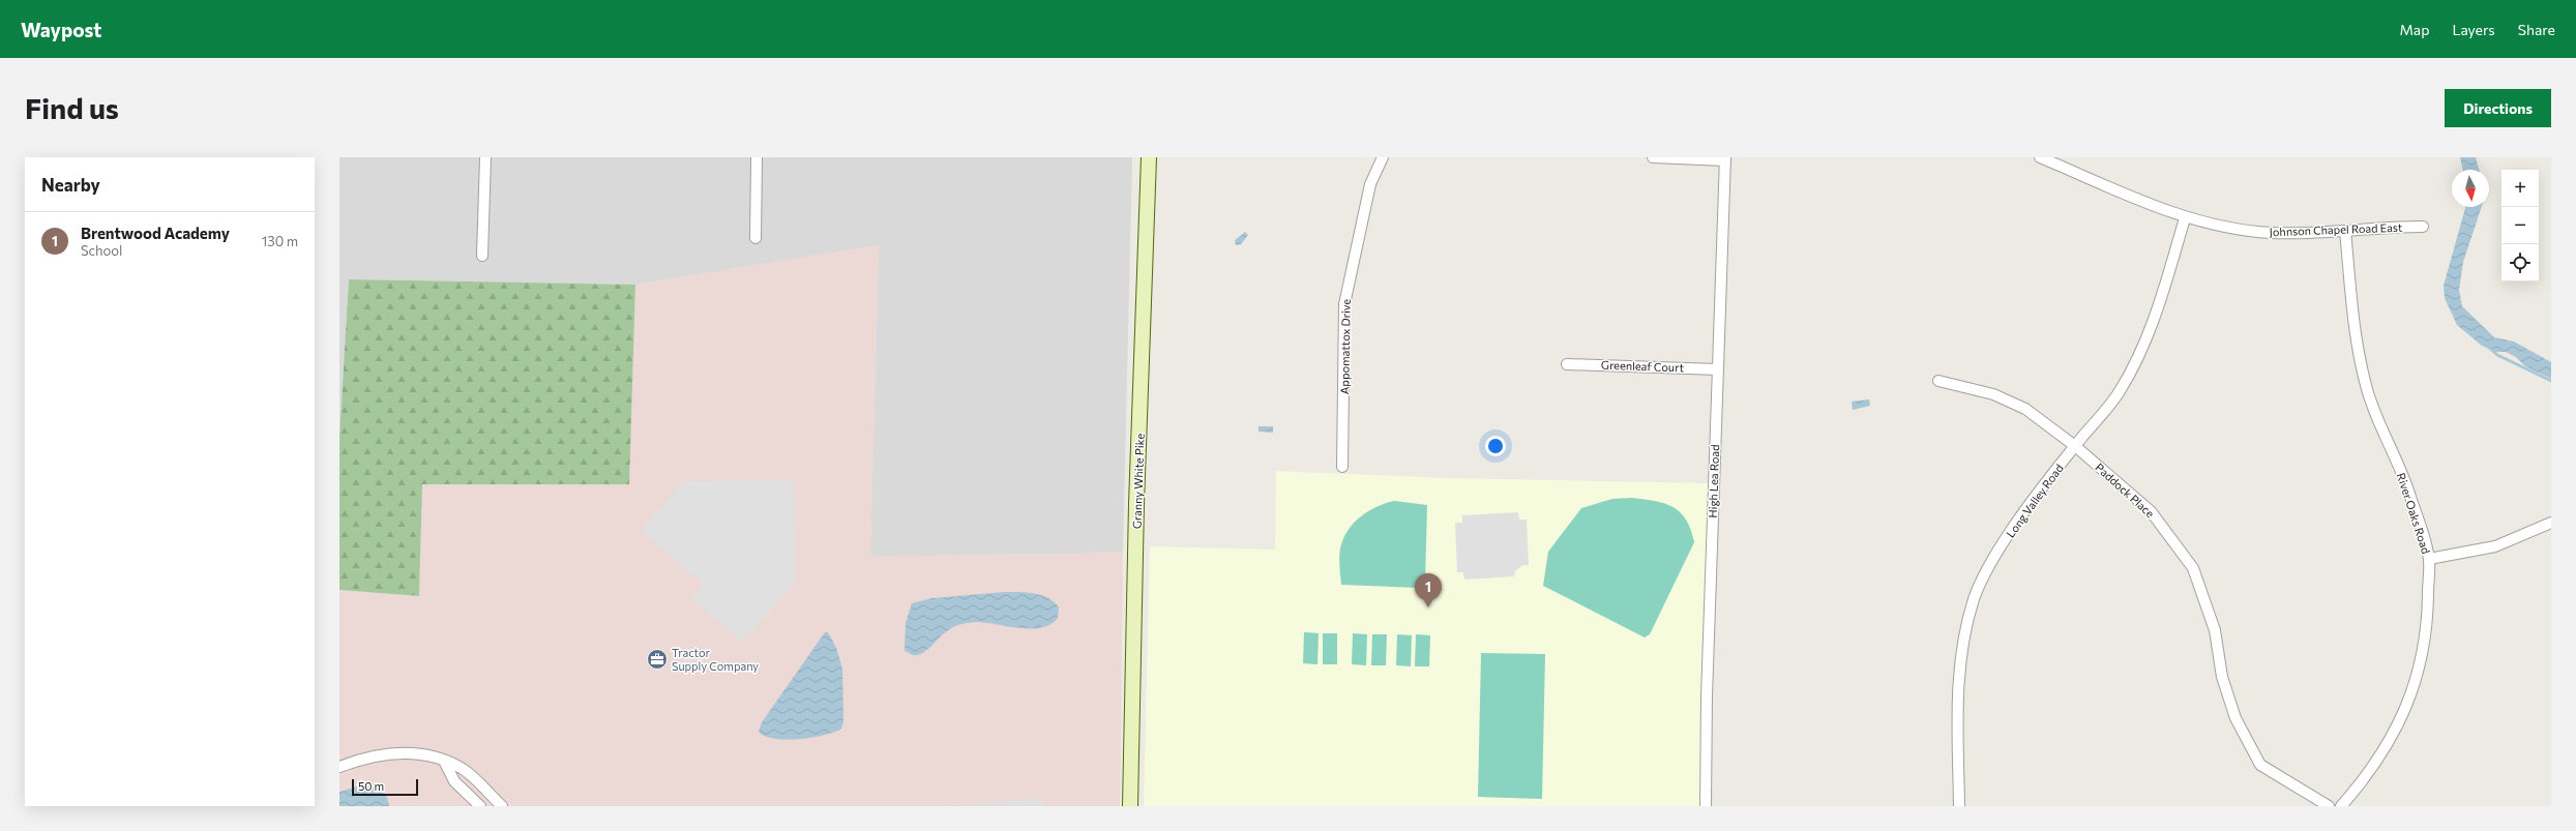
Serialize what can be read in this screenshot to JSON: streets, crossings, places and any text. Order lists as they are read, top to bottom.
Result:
{
  "streets": {
    "main road": ["Granny White Pike"],
    "street": [
      "Johnson Chapel Road East",
      "Appomattox Drive",
      "Greenleaf Court",
      "High Lea Road",
      "Paddock Place",
      "Long Valley Road",
      "River Oaks Road"
    ]
  },
  "crossings": [
    ["Johnson Chapel Road East", "Long Valley Road"],
    ["Johnson Chapel Road East", "River Oaks Road"],
    ["Greenleaf Court", "High Lea Road"],
    ["Paddock Place", "Long Valley Road"]
  ],
  "places": {
    "office": ["Tractor Supply Company"]
  },
  "scale_bar": "50 m",
  "north": "bottom",
  "page": {
    "header": "Waypost",
    "nav": ["Map", "Layers", "Share"],
    "buttons": "Directions",
    "title": "Find us",
    "heading": "Nearby",
    "map_buttons": ["+", "−"],
    "list": [
      {
        "mark": "1",
        "name": "Brentwood Academy",
        "note": "School",
        "value": "130 m"
      }
    ],
    "pins": "1",
    "scale": "50 m"
  }
}
